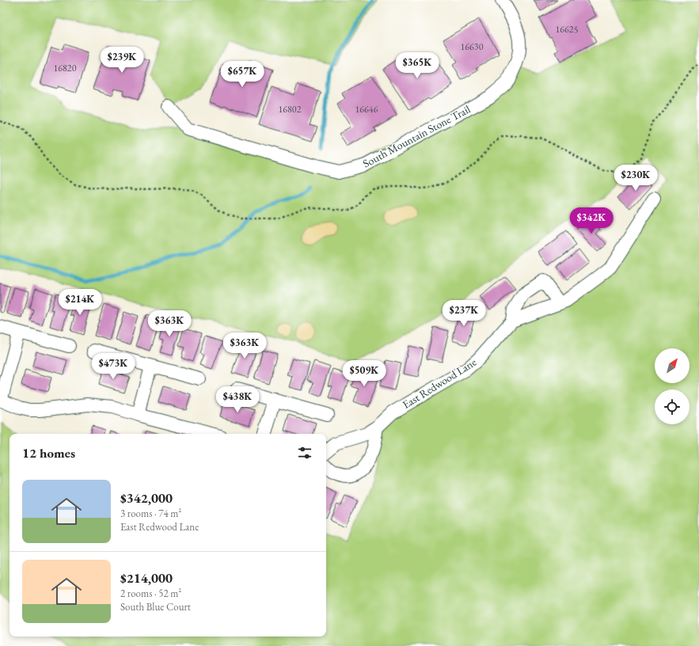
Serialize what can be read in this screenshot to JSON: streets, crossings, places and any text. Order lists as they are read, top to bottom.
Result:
{
  "streets": {
    "street": ["South Mountain Stone Trail", "East Redwood Lane"]
  },
  "house_numbers": [
    "16625",
    "16630",
    "16820",
    "16802",
    "16646"
  ],
  "north": "top right",
  "page": {
    "price": [
      "$239K",
      "$365K",
      "$657K",
      "$230K",
      "$342K",
      "$214K",
      "$237K",
      "$363K",
      "$363K",
      "$473K",
      "$509K",
      "$438K"
    ],
    "heading": "12 homes",
    "list": [
      {
        "name": "$342,000",
        "note": "3 rooms · 74 m² · East Redwood Lane"
      },
      {
        "name": "$214,000",
        "note": "2 rooms · 52 m² · South Blue Court"
      }
    ]
  }
}
